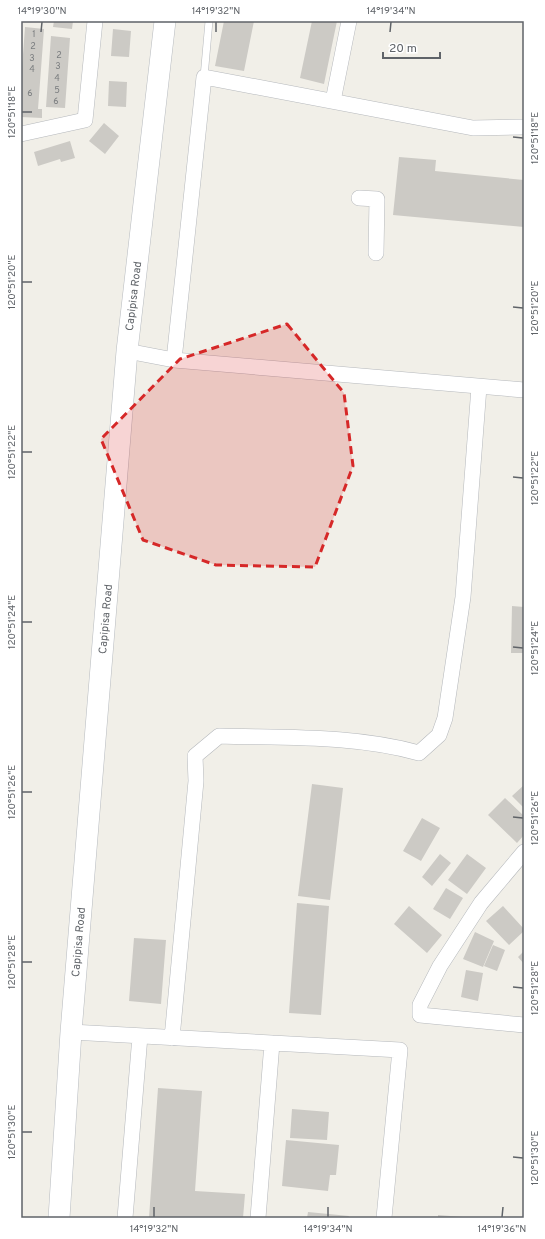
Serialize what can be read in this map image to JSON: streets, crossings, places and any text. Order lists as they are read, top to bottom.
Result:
{
  "streets": {
    "main road": ["Capipisa Road"]
  },
  "house_numbers": [
    "1",
    "2",
    "2",
    "3",
    "3",
    "4",
    "4",
    "5",
    "6",
    "6"
  ],
  "scale_bar": "20 m",
  "coordinates": [
    "14°19'30\"N",
    "14°19'32\"N",
    "14°19'34\"N",
    "120°51'18\"E",
    "120°51'20\"E",
    "120°51'22\"E",
    "120°51'24\"E",
    "120°51'26\"E",
    "120°51'28\"E",
    "120°51'30\"E",
    "14°19'36\"N"
  ]
}
